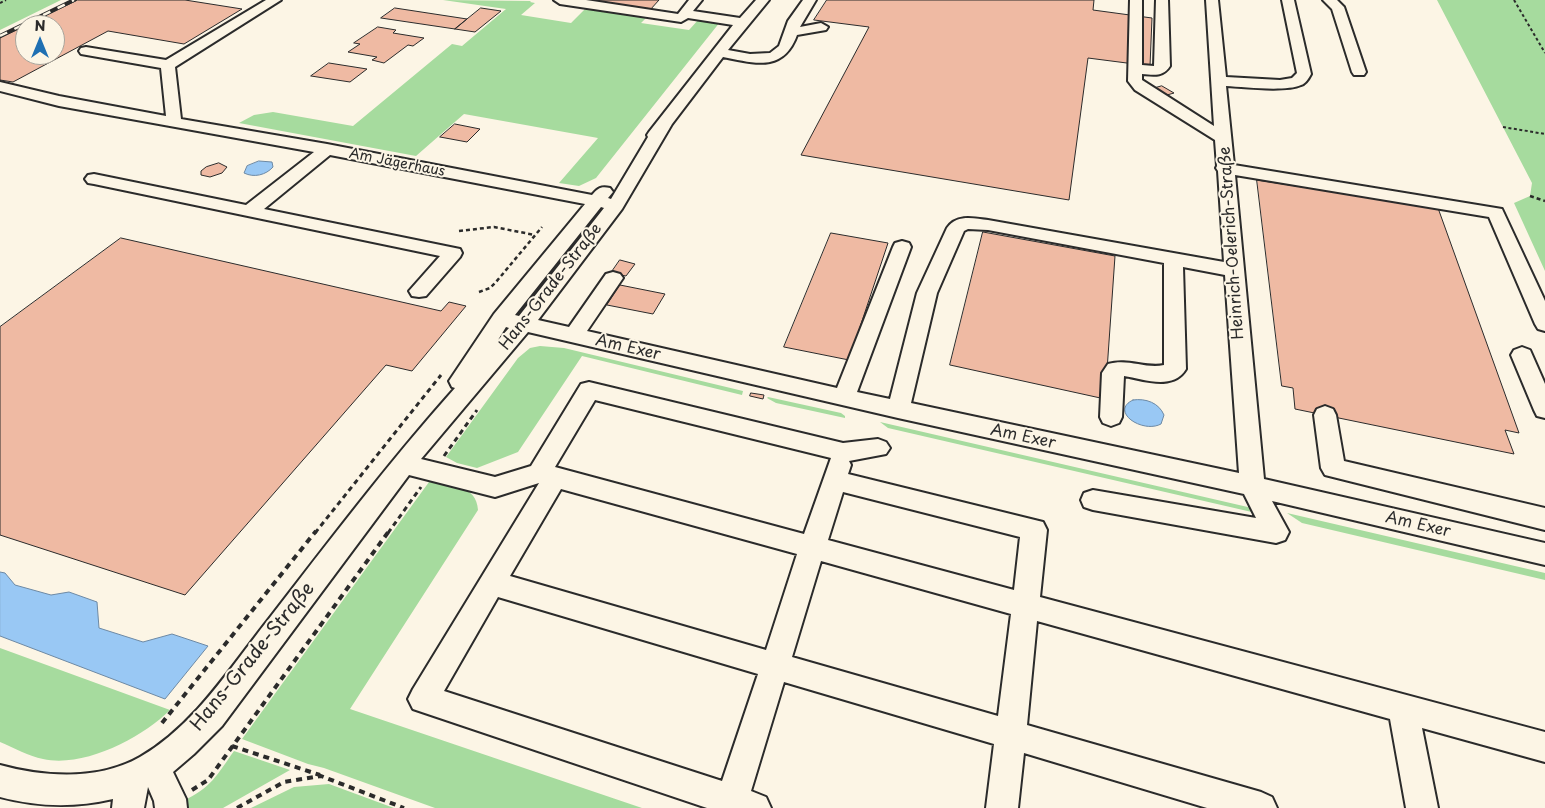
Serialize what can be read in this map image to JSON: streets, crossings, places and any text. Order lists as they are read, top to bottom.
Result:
{
  "streets": {
    "street": [
      "Am Jägerhaus",
      "Heinrich-Oelerich-Straße",
      "Hans-Grade-Straße",
      "Am Exer"
    ]
  },
  "crossings": [
    ["Am Jägerhaus", "Hans-Grade-Straße"],
    ["Heinrich-Oelerich-Straße", "Am Exer"],
    ["Hans-Grade-Straße", "Am Exer"]
  ],
  "north": "top"
}
